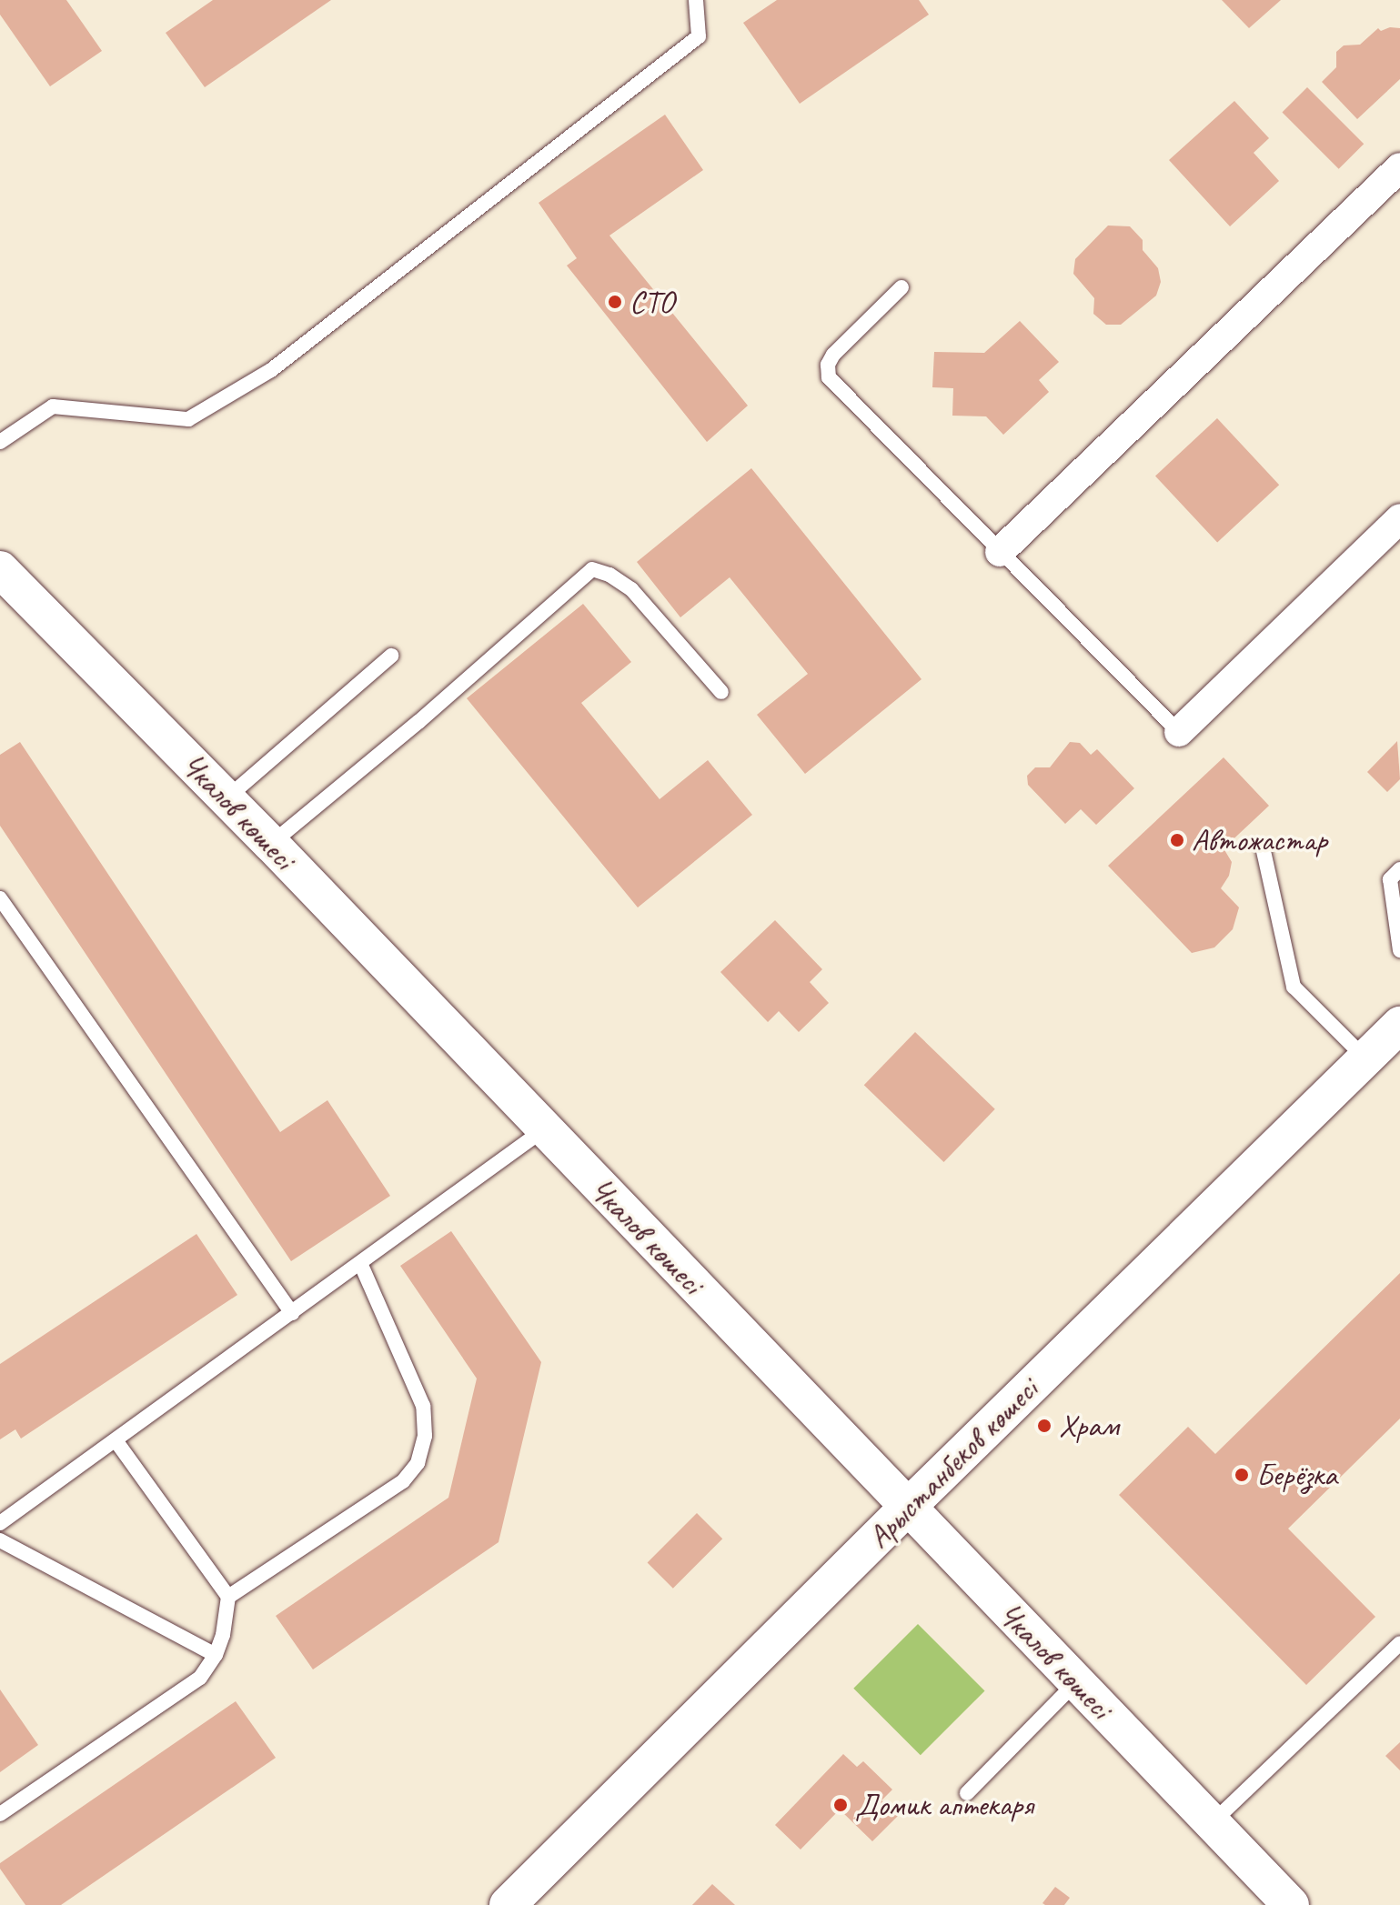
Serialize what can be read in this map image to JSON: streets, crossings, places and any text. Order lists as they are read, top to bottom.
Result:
{
  "streets": {
    "street": ["Чкалов көшесі", "Арыстанбеков көшесі"]
  },
  "crossings": [
    ["Чкалов көшесі", "Арыстанбеков көшесі"]
  ],
  "places": [
    "СТО",
    "Автожастар",
    "Храм",
    "Берёзка",
    "Домик аптекаря"
  ]
}
